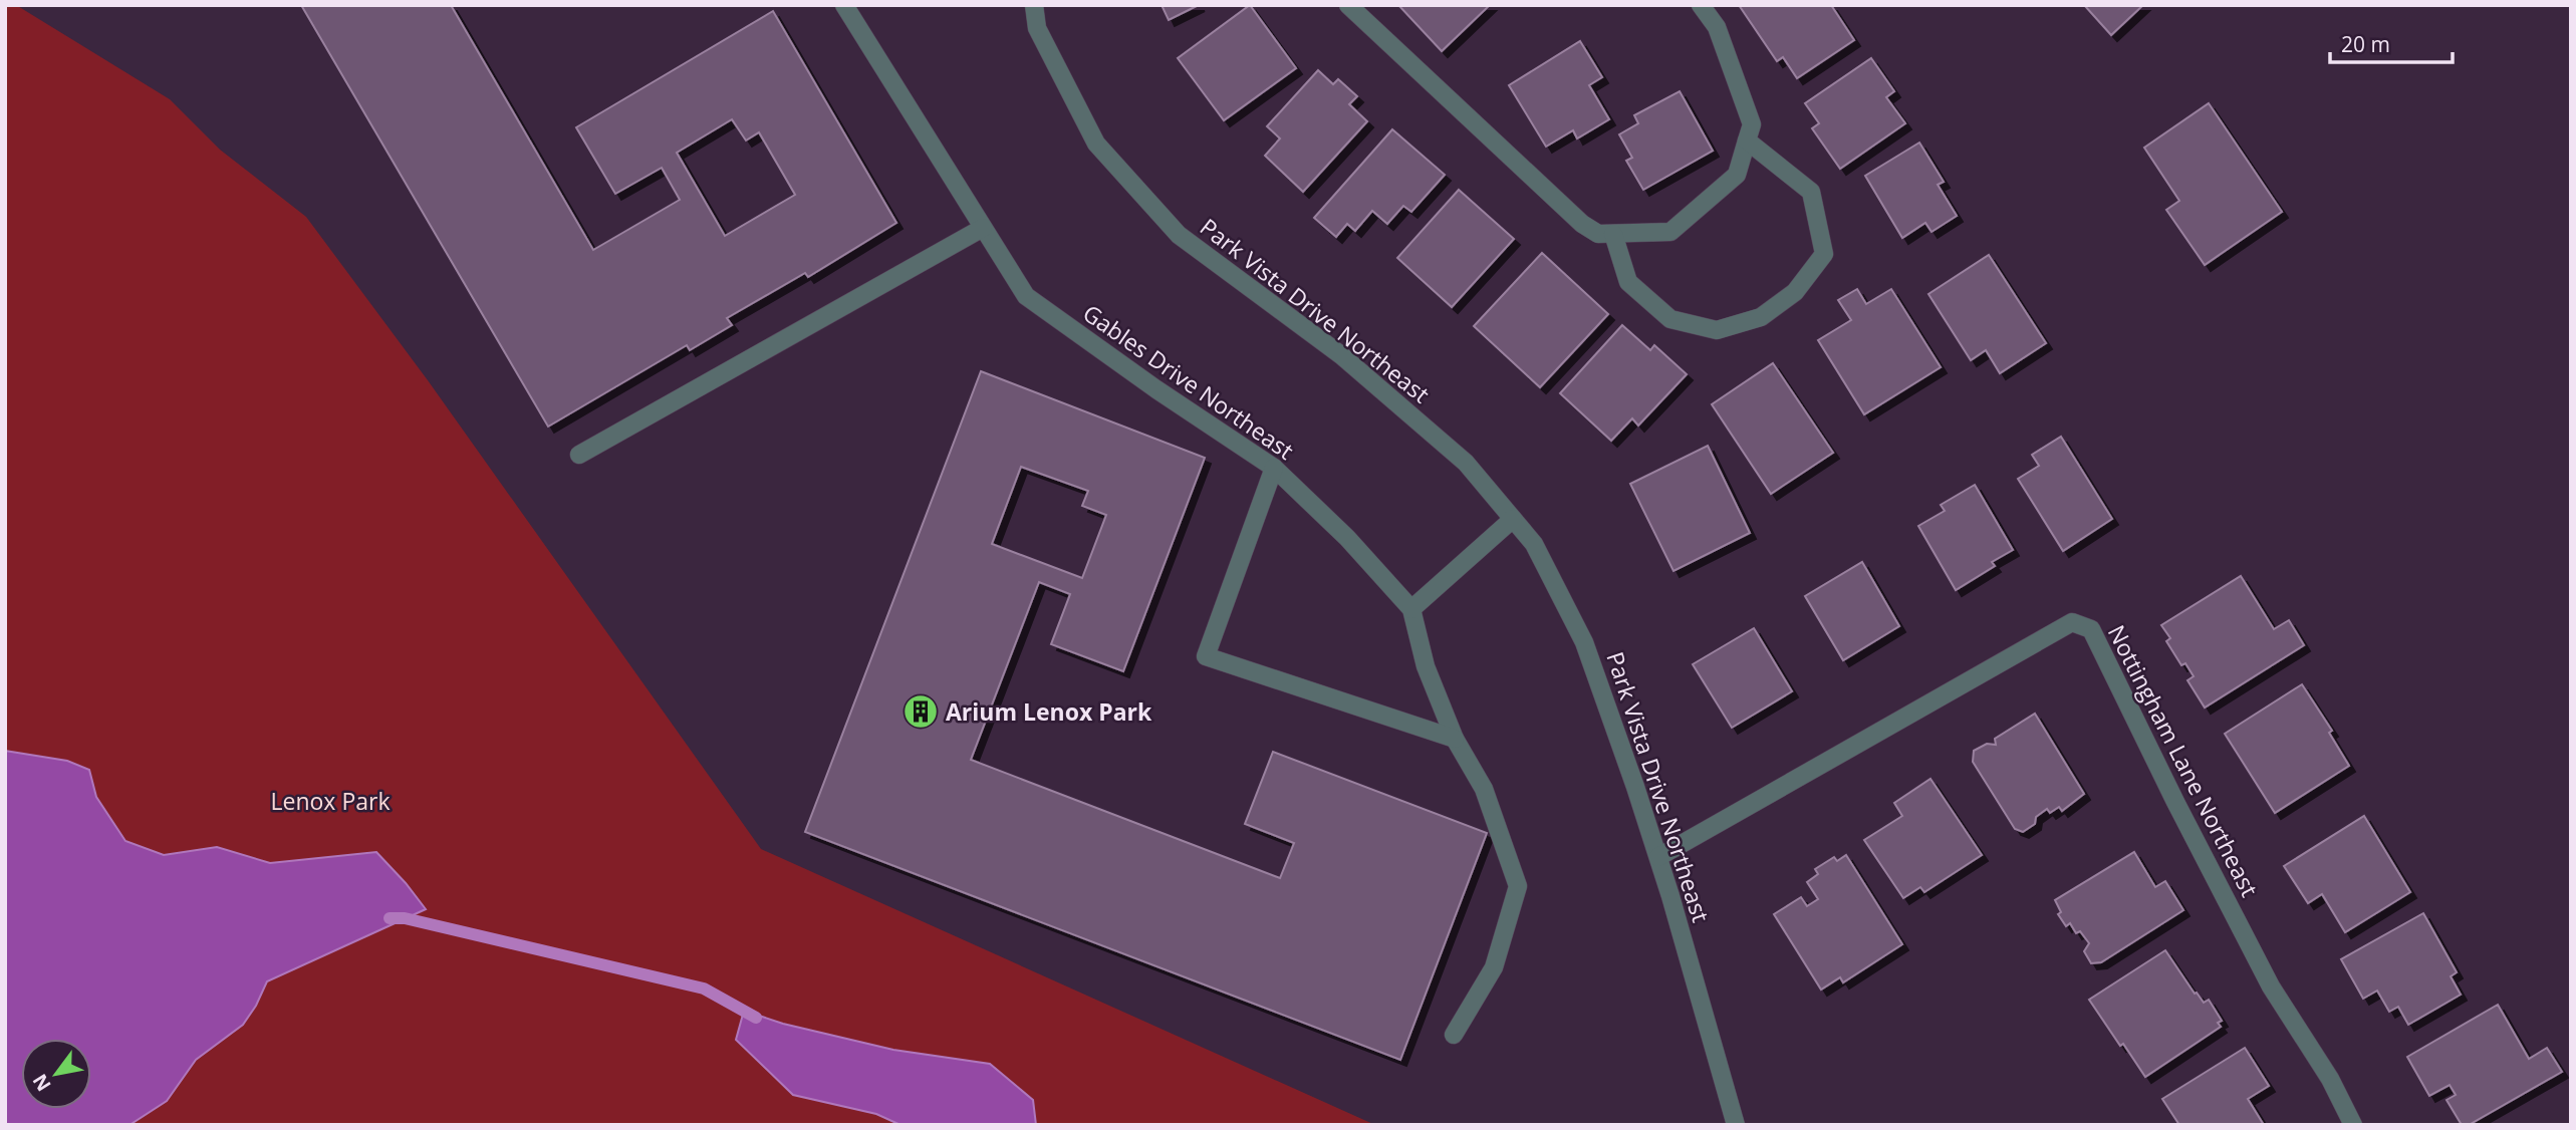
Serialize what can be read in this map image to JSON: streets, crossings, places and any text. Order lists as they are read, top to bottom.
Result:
{
  "streets": {
    "street": ["Park Vista Drive Northeast", "Gables Drive Northeast", "Nottingham Lane Northeast"]
  },
  "crossings": [
    ["Park Vista Drive Northeast", "Nottingham Lane Northeast"]
  ],
  "parks": ["Lenox Park"],
  "places": {
    "building": ["Arium Lenox Park"]
  },
  "scale_bar": "20 m",
  "north": "bottom left"
}
